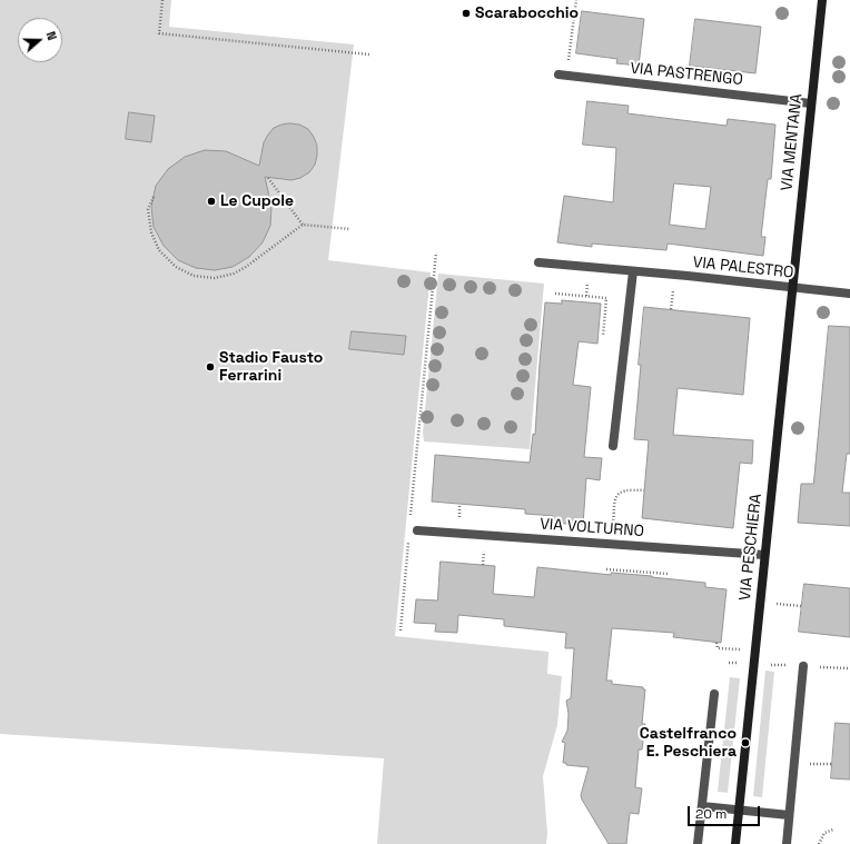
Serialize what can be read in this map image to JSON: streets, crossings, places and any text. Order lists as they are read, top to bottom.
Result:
{
  "streets": {
    "street": [
      "VIA PASTRENGO",
      "VIA MENTANA",
      "VIA PALESTRO",
      "VIA VOLTURNO",
      "VIA PESCHIERA"
    ]
  },
  "crossings": [
    ["VIA PASTRENGO", "VIA MENTANA"],
    ["VIA MENTANA", "VIA PALESTRO"],
    ["VIA MENTANA", "VIA PESCHIERA"],
    ["VIA PALESTRO", "VIA PESCHIERA"],
    ["VIA VOLTURNO", "VIA PESCHIERA"]
  ],
  "places": [
    "Scarabocchio",
    "Le Cupole",
    "Stadio Fausto Ferrarini",
    "Castelfranco E. Peschiera"
  ],
  "scale_bar": "20 m",
  "north": "right"
}
